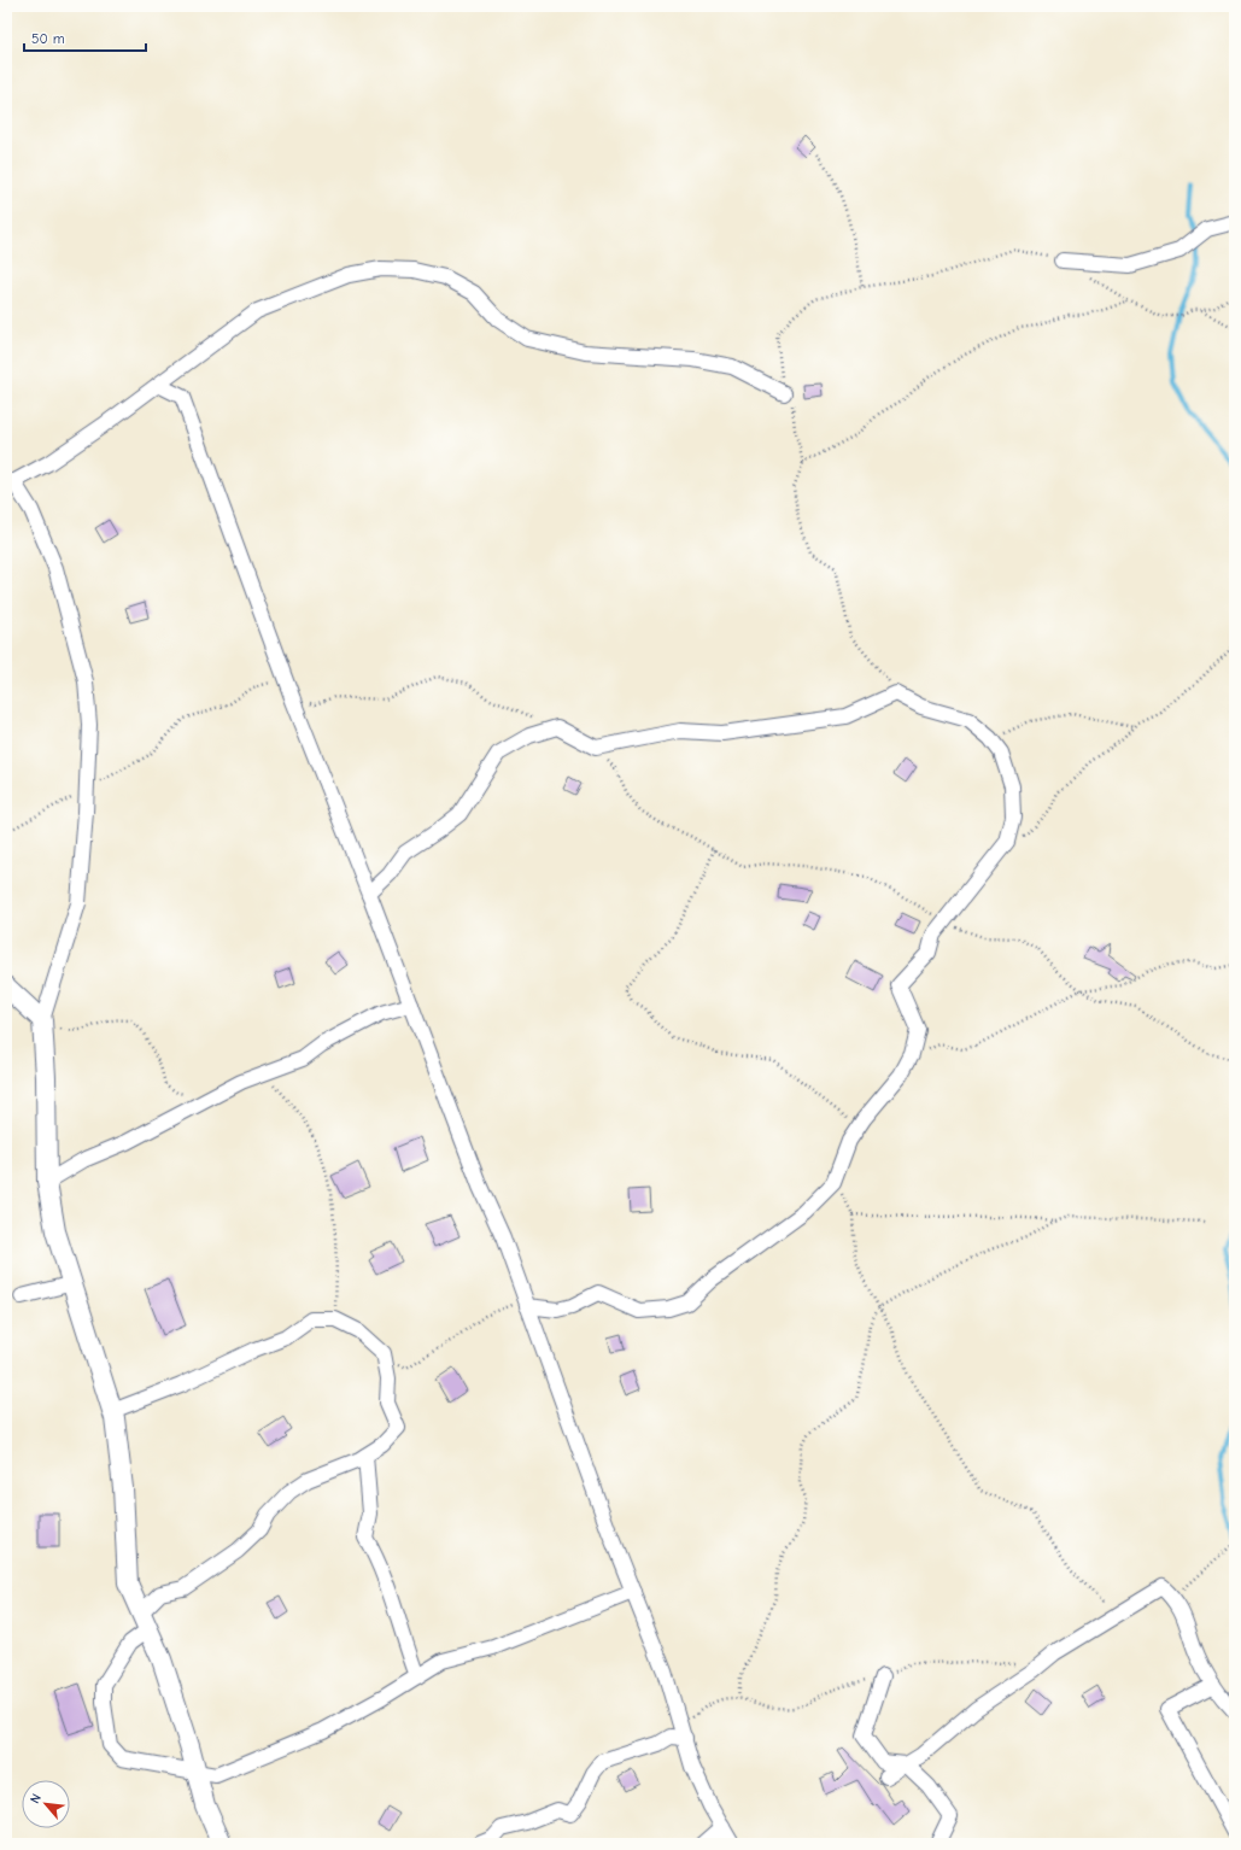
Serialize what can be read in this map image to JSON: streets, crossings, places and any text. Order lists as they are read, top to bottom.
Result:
{
  "scale_bar": "50 m",
  "north": "top left"
}
